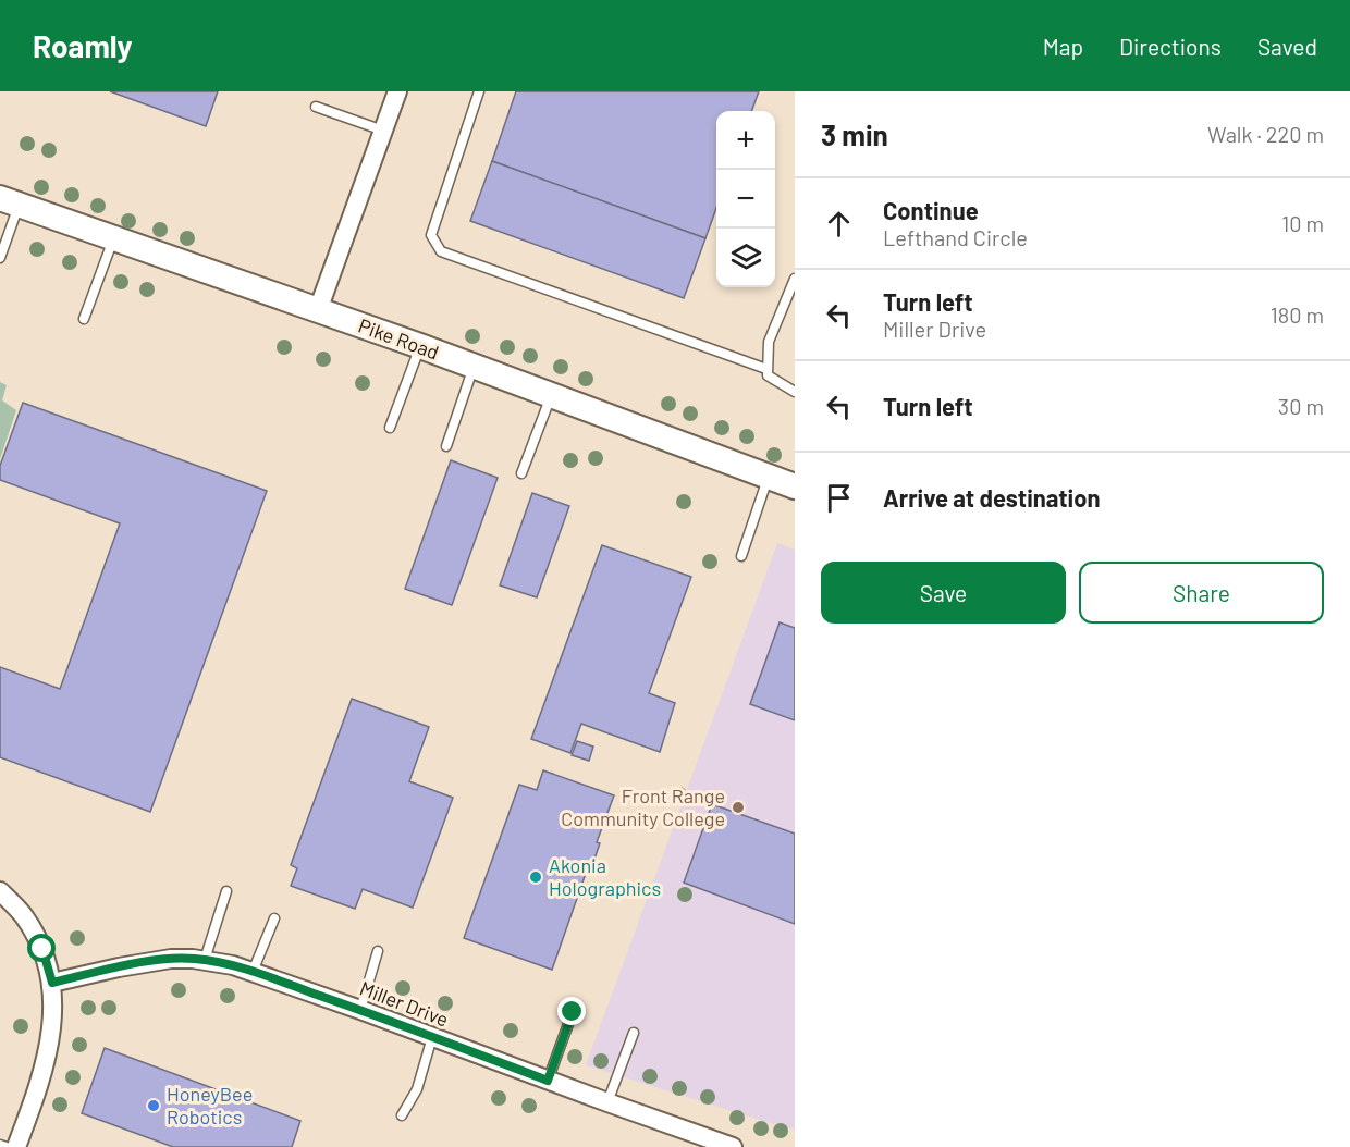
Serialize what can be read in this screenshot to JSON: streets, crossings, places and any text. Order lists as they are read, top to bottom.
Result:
{
  "streets": {
    "main road": ["Pike Road"],
    "street": ["Miller Drive"]
  },
  "places": ["Front Range Community College", "Akonia Holographics", "HoneyBee Robotics"],
  "page": {
    "header": "Roamly",
    "nav": ["Map", "Directions", "Saved"],
    "heading": ["3 min", "Walk · 220 m"],
    "map_buttons": ["+", "−"],
    "list": [
      ["Continue", "Lefthand Circle", "10 m"],
      ["Turn left", "Miller Drive", "180 m"],
      ["Turn left", "30 m"],
      "Arrive at destination"
    ],
    "buttons": ["Save", "Share"]
  }
}
